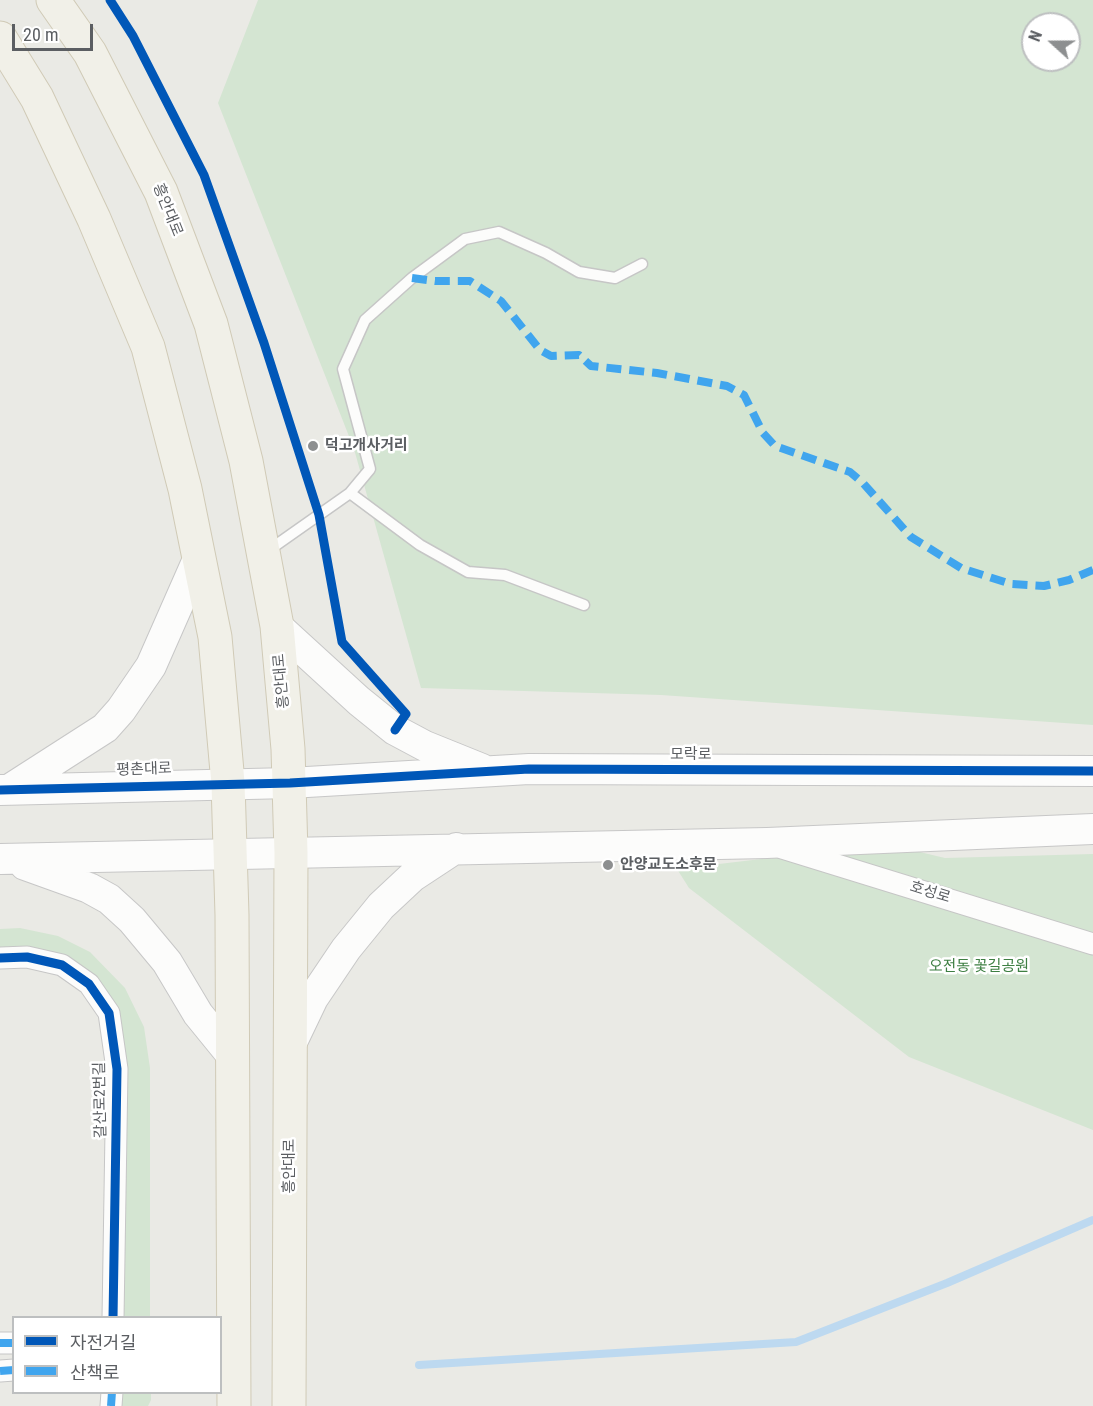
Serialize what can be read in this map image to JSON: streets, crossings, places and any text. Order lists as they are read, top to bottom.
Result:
{
  "streets": {
    "main road": ["흥안대로"],
    "street": [
      "모락로",
      "평촌대로",
      "호성로",
      "갈산로2번길"
    ]
  },
  "crossings": [
    ["흥안대로", "모락로"],
    ["흥안대로", "평촌대로"],
    ["모락로", "평촌대로"]
  ],
  "parks": ["오전동 꽃길공원"],
  "places": ["덕고개사거리", "안양교도소후문"],
  "legend": ["자전거길", "산책로"],
  "scale_bar": "20 m",
  "north": "left"
}
